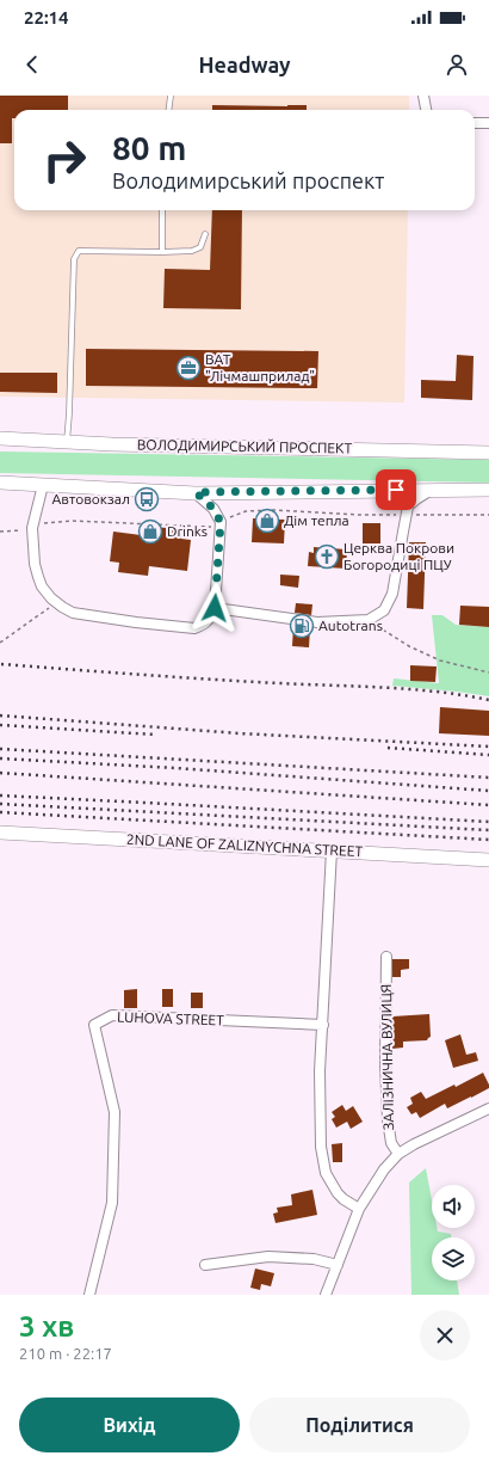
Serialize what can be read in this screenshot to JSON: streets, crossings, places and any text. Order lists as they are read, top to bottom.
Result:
{
  "streets": {
    "main road": ["ВОЛОДИМИРСЬКИЙ ПРОСПЕКТ", "2ND LANE OF ZALIZNYCHNA STREET"],
    "street": ["LUHOVA STREET", "ЗАЛІЗНИЧНА ВУЛИЦЯ"]
  },
  "places": {
    "office": ["ВАТ \"Лічмашприлад\""],
    "bus stop": ["Автовокзал"],
    "shop": ["Дім тепла", "Drinks"],
    "church": ["Церква Покрови Богородиці ПЦУ"],
    "fuel station": ["Autotrans"]
  },
  "page": {
    "status": "22:14",
    "header": "Headway",
    "turn": ["80 m", "Володимирський проспект"],
    "heading": ["3 хв", "210 m · 22:17"],
    "buttons": ["Вихід", "Поділитися"]
  }
}
